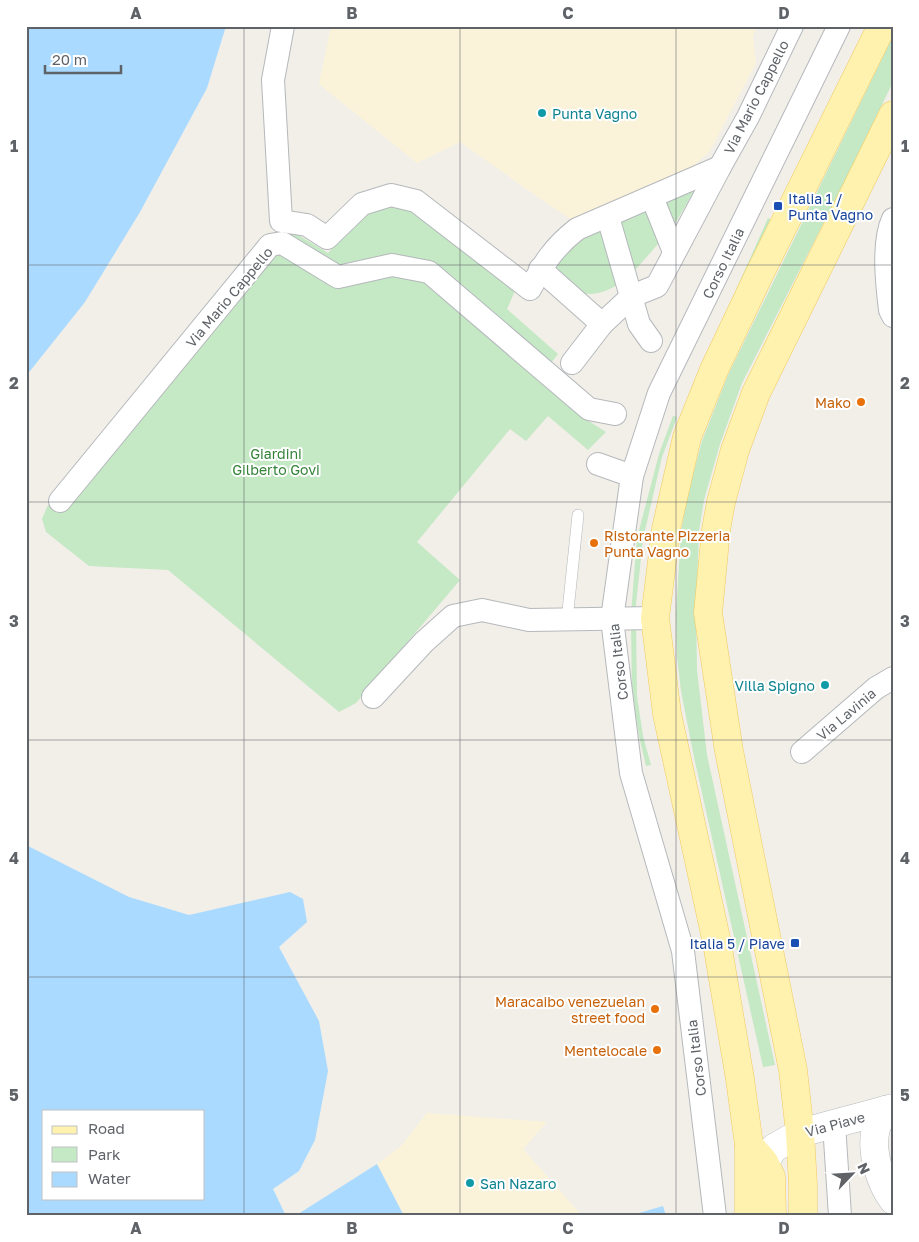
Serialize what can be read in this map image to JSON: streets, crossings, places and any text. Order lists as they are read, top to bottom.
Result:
{
  "streets": {
    "street": [
      "Via Mario Cappello",
      "Corso Italia",
      "Via Lavinia",
      "Via Piave"
    ]
  },
  "parks": ["Giardini Gilberto Govi"],
  "places": {
    "other": [
      "Punta Vagno",
      "Mako",
      "Ristorante Pizzeria Punta Vagno",
      "Villa Spigno",
      "Maracaibo venezuelan street food",
      "Mentelocale",
      "San Nazaro"
    ],
    "transit": ["Italia 1 / Punta Vagno", "Italia 5 / Piave"]
  },
  "legend": ["Road", "Park", "Water"],
  "scale_bar": "20 m",
  "north": "top right",
  "grid": {
    "columns": [
      "A",
      "B",
      "C",
      "D"
    ],
    "rows": [
      "1",
      "2",
      "3",
      "4",
      "5"
    ]
  }
}
